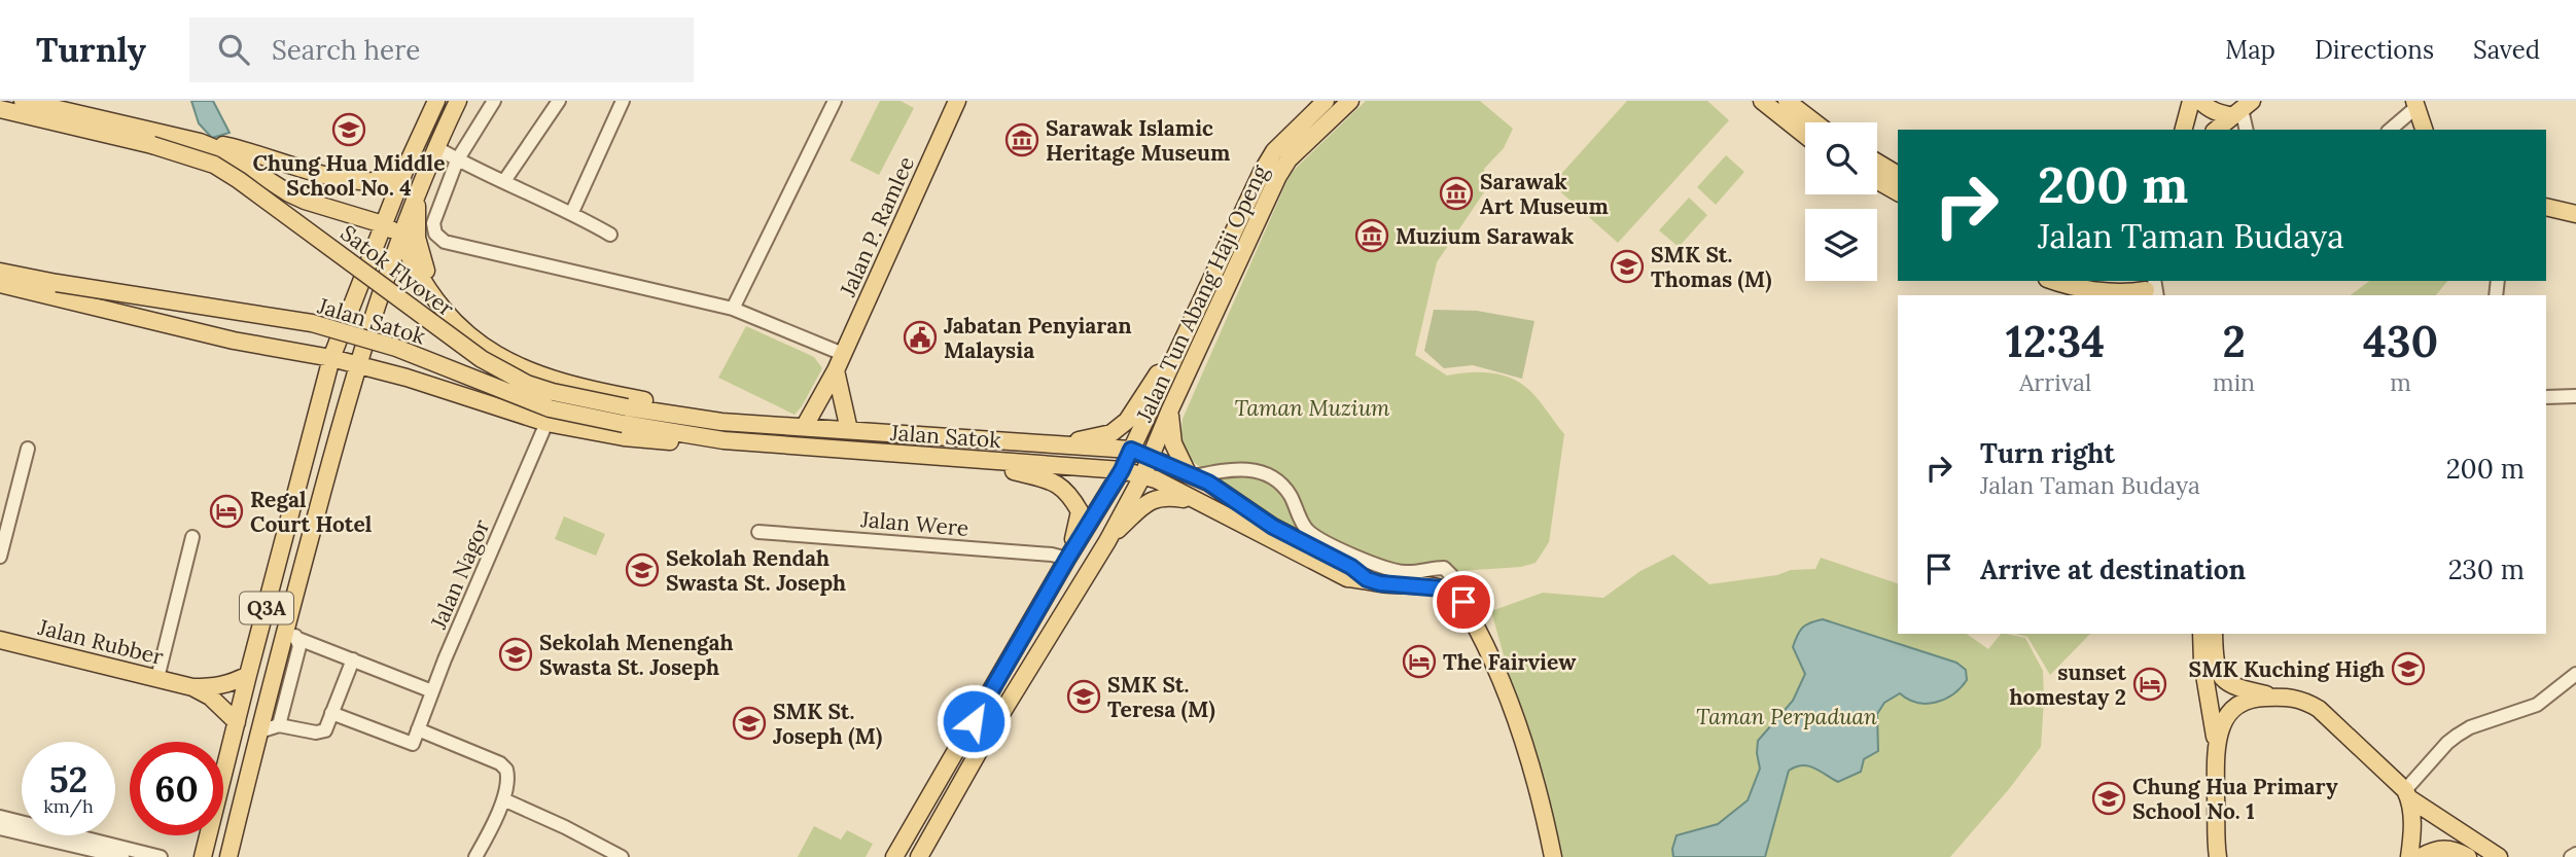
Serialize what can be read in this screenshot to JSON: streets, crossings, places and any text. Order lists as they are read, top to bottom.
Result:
{
  "streets": {
    "main road": [
      "Jalan P. Ramlee",
      "Satok Flyover",
      "Jalan Tun Abang Haji Openg",
      "Jalan Satok",
      "Q3A",
      "Jalan Rubber"
    ],
    "street": ["Jalan Were", "Jalan Nagor"]
  },
  "crossings": [
    ["Jalan P. Ramlee", "Jalan Satok"],
    ["Satok Flyover", "Jalan Satok"],
    ["Jalan Tun Abang Haji Openg", "Jalan Satok"],
    ["Jalan Tun Abang Haji Openg", "Jalan Were"],
    ["Jalan Satok", "Jalan Nagor"],
    ["Jalan Satok", "Q3A"],
    ["Q3A", "Jalan Rubber"]
  ],
  "parks": ["Taman Muzium", "Taman Perpaduan"],
  "places": {
    "school or university": [
      "Chung Hua Middle School No. 4",
      "SMK St. Thomas (M)",
      "Sekolah Rendah Swasta St. Joseph",
      "Sekolah Menengah Swasta St. Joseph",
      "SMK Kuching High",
      "SMK St. Teresa (M)",
      "SMK St. Joseph (M)",
      "Chung Hua Primary School No. 1"
    ],
    "museum": ["Sarawak Islamic Heritage Museum", "Sarawak Art Museum", "Muzium Sarawak"],
    "public building": ["Jabatan Penyiaran Malaysia"],
    "hotel": ["Regal Court Hotel", "The Fairview", "sunset homestay 2"]
  },
  "page": {
    "header": "Turnly",
    "search": "Search here",
    "nav": ["Map", "Directions", "Saved"],
    "turn": ["200 m", "Jalan Taman Budaya"],
    "eta": [
      "12:34",
      "Arrival",
      "2",
      "min",
      "430",
      "m"
    ],
    "list": [
      {
        "name": "Turn right",
        "note": "Jalan Taman Budaya",
        "value": "200 m"
      },
      {
        "name": "Arrive at destination",
        "value": "230 m"
      }
    ],
    "speed": "52 km/h",
    "limit": "60"
  }
}
